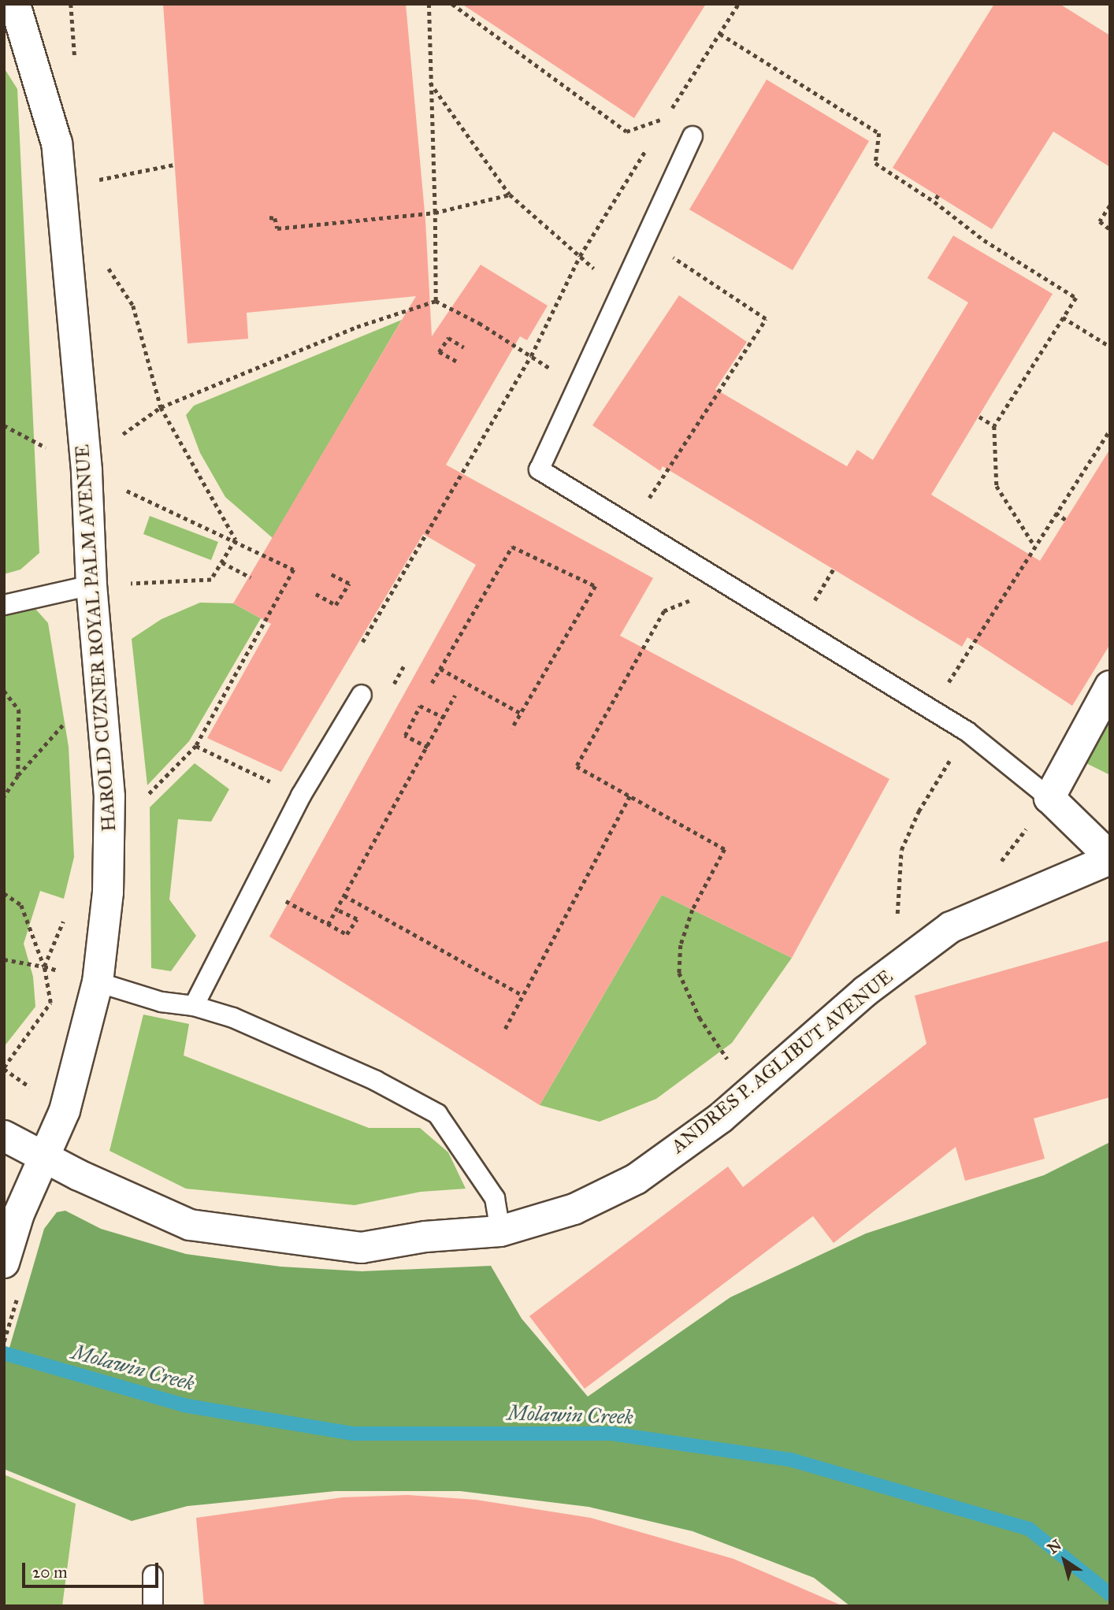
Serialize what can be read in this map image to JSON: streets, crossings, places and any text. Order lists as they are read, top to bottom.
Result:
{
  "streets": {
    "street": ["HAROLD CUZNER ROYAL PALM AVENUE", "ANDRES P. AGLIBUT AVENUE"]
  },
  "crossings": [
    ["HAROLD CUZNER ROYAL PALM AVENUE", "ANDRES P. AGLIBUT AVENUE"]
  ],
  "water": ["Molawin Creek"],
  "scale_bar": "20 m",
  "north": "top left"
}
